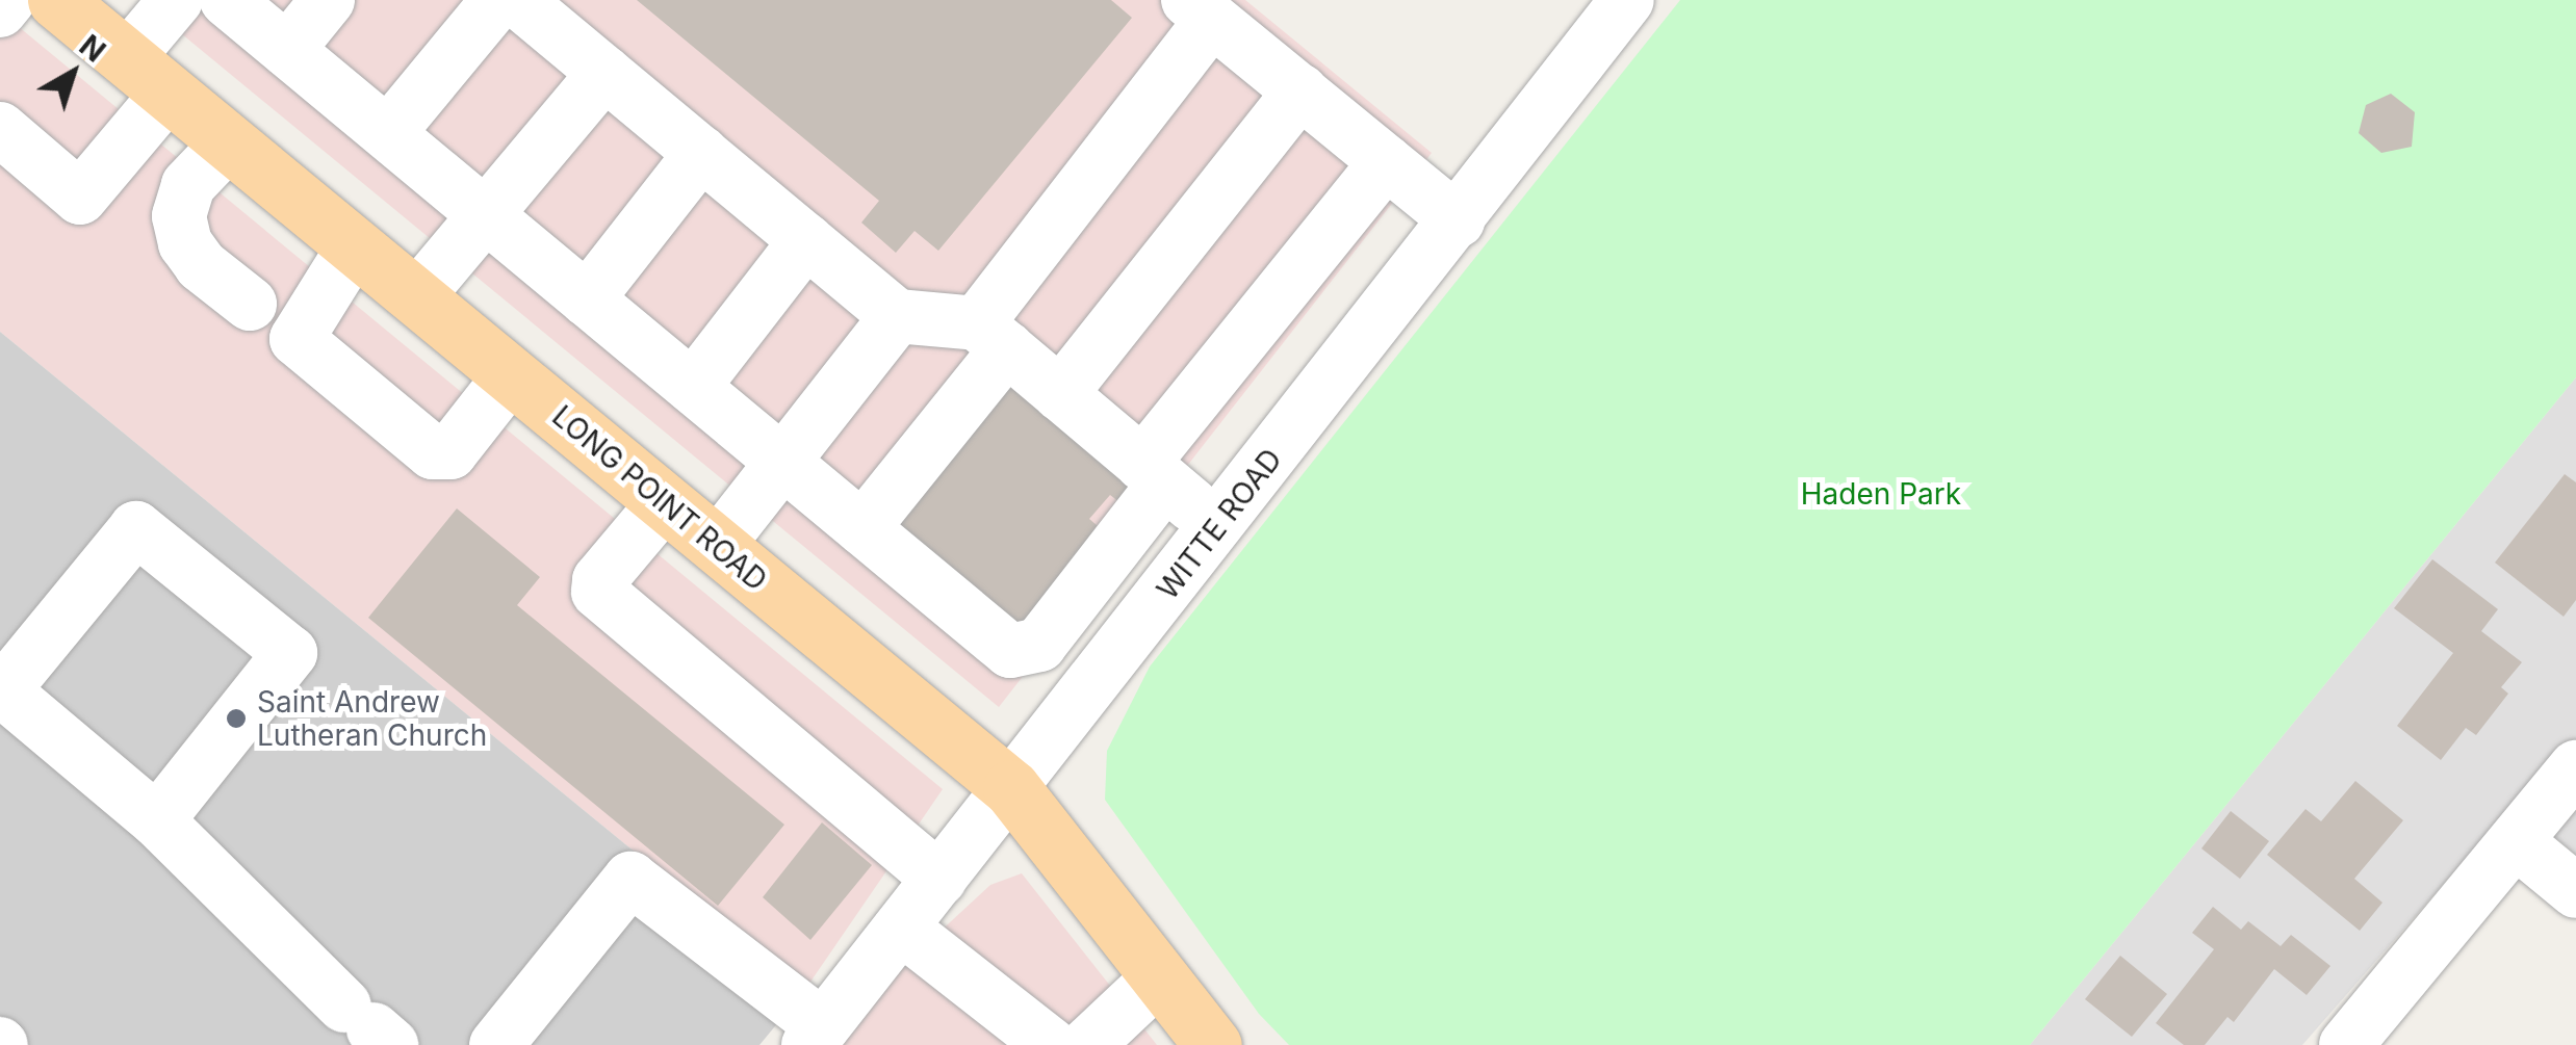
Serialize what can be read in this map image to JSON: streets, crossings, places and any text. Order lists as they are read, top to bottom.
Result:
{
  "streets": {
    "main road": ["LONG POINT ROAD"],
    "street": ["WITTE ROAD"]
  },
  "crossings": [
    ["LONG POINT ROAD", "WITTE ROAD"]
  ],
  "parks": ["Haden Park"],
  "places": ["Saint Andrew Lutheran Church"],
  "north": "top right"
}
